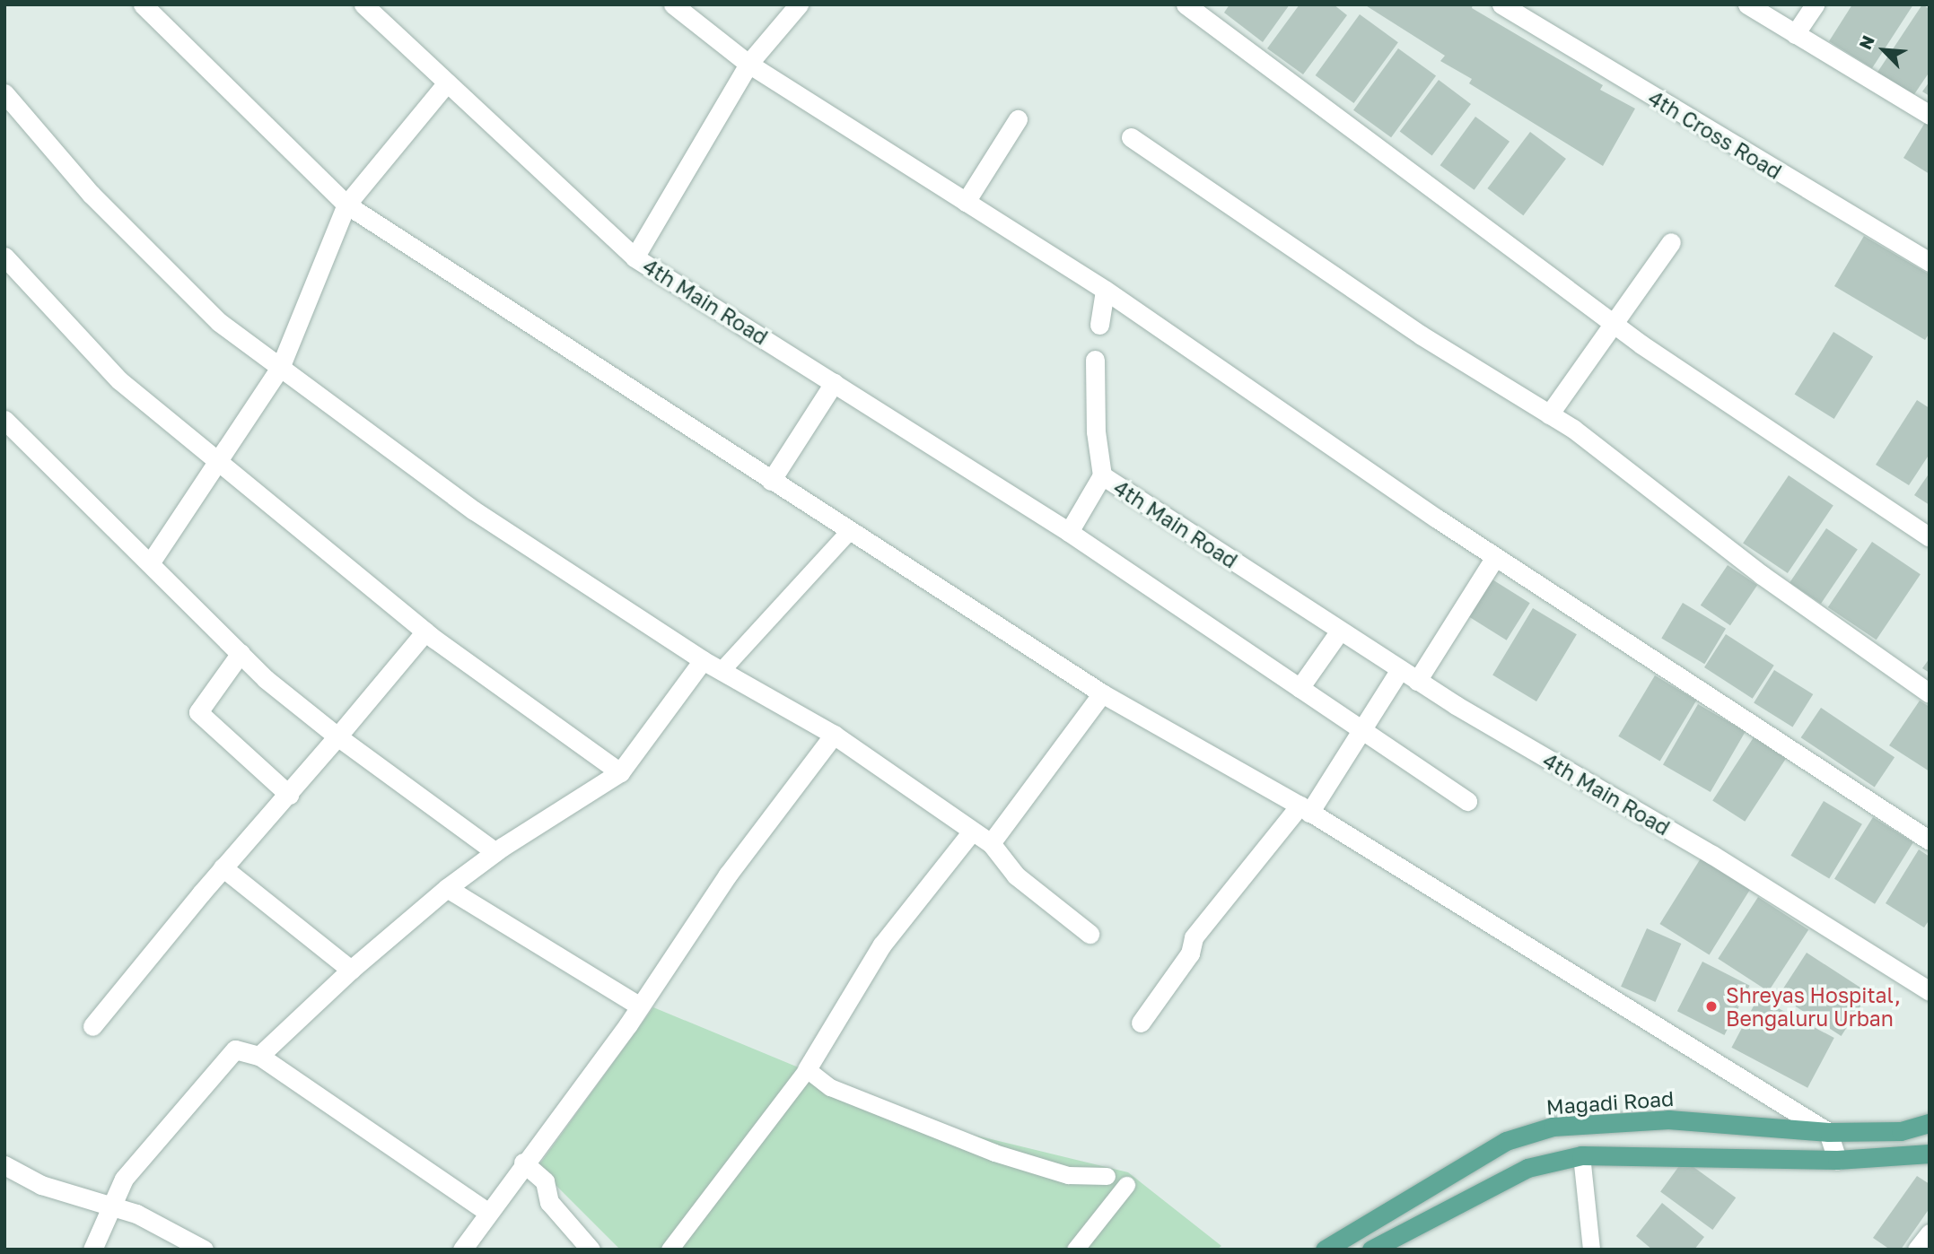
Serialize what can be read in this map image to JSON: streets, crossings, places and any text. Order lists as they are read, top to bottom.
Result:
{
  "streets": {
    "main road": ["Magadi Road"],
    "street": ["4th Cross Road", "4th Main Road"]
  },
  "places": ["Shreyas Hospital, Bengaluru Urban"],
  "north": "top left"
}
